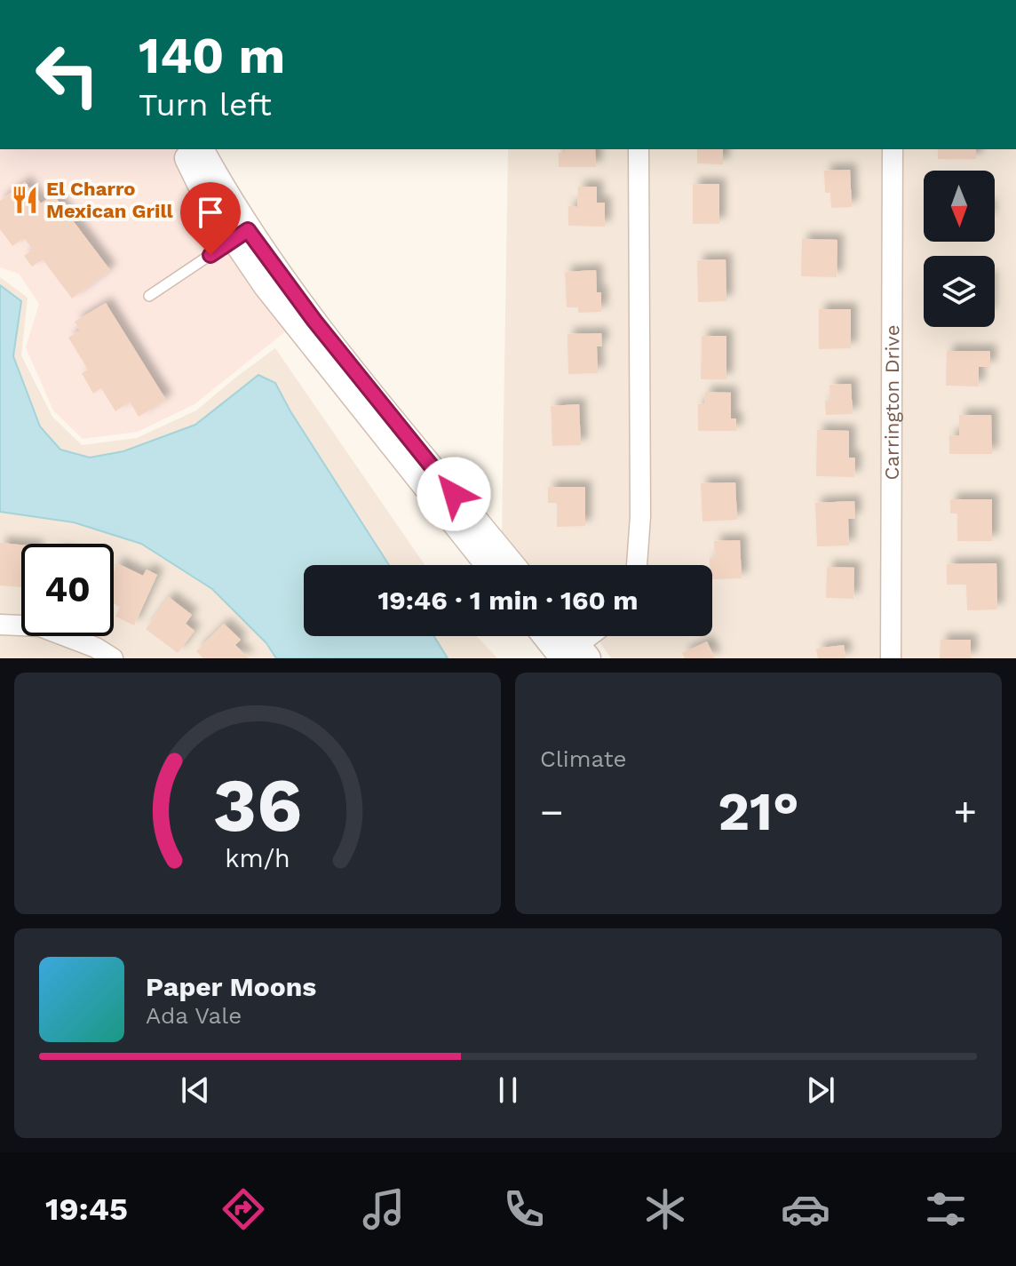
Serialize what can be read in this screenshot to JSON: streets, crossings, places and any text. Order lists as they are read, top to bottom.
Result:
{
  "streets": {
    "street": ["Carrington Drive"]
  },
  "places": {
    "restaurant": ["El Charro Mexican Grill"]
  },
  "north": "bottom",
  "page": {
    "turn": ["140 m", "Turn left"],
    "limit": "40",
    "trip": "19:46 · 1 min · 160 m",
    "tile": "Climate",
    "heat": ["−", "21°", "+"],
    "song": ["Paper Moons", "Ada Vale"],
    "tabs": "19:45",
    "gauge": ["36", "km/h"]
  }
}
